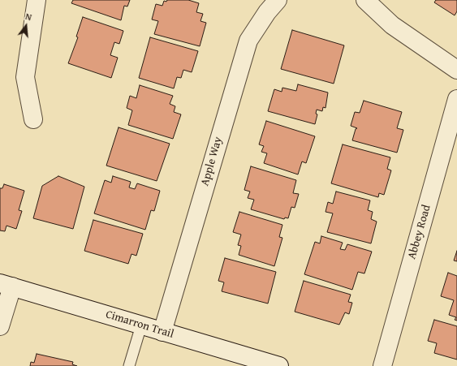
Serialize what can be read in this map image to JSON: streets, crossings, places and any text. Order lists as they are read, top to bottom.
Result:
{
  "streets": {
    "street": ["Apple Way", "Abbey Road", "Cimarron Trail"]
  },
  "crossings": [
    ["Apple Way", "Cimarron Trail"]
  ],
  "north": "top"
}
